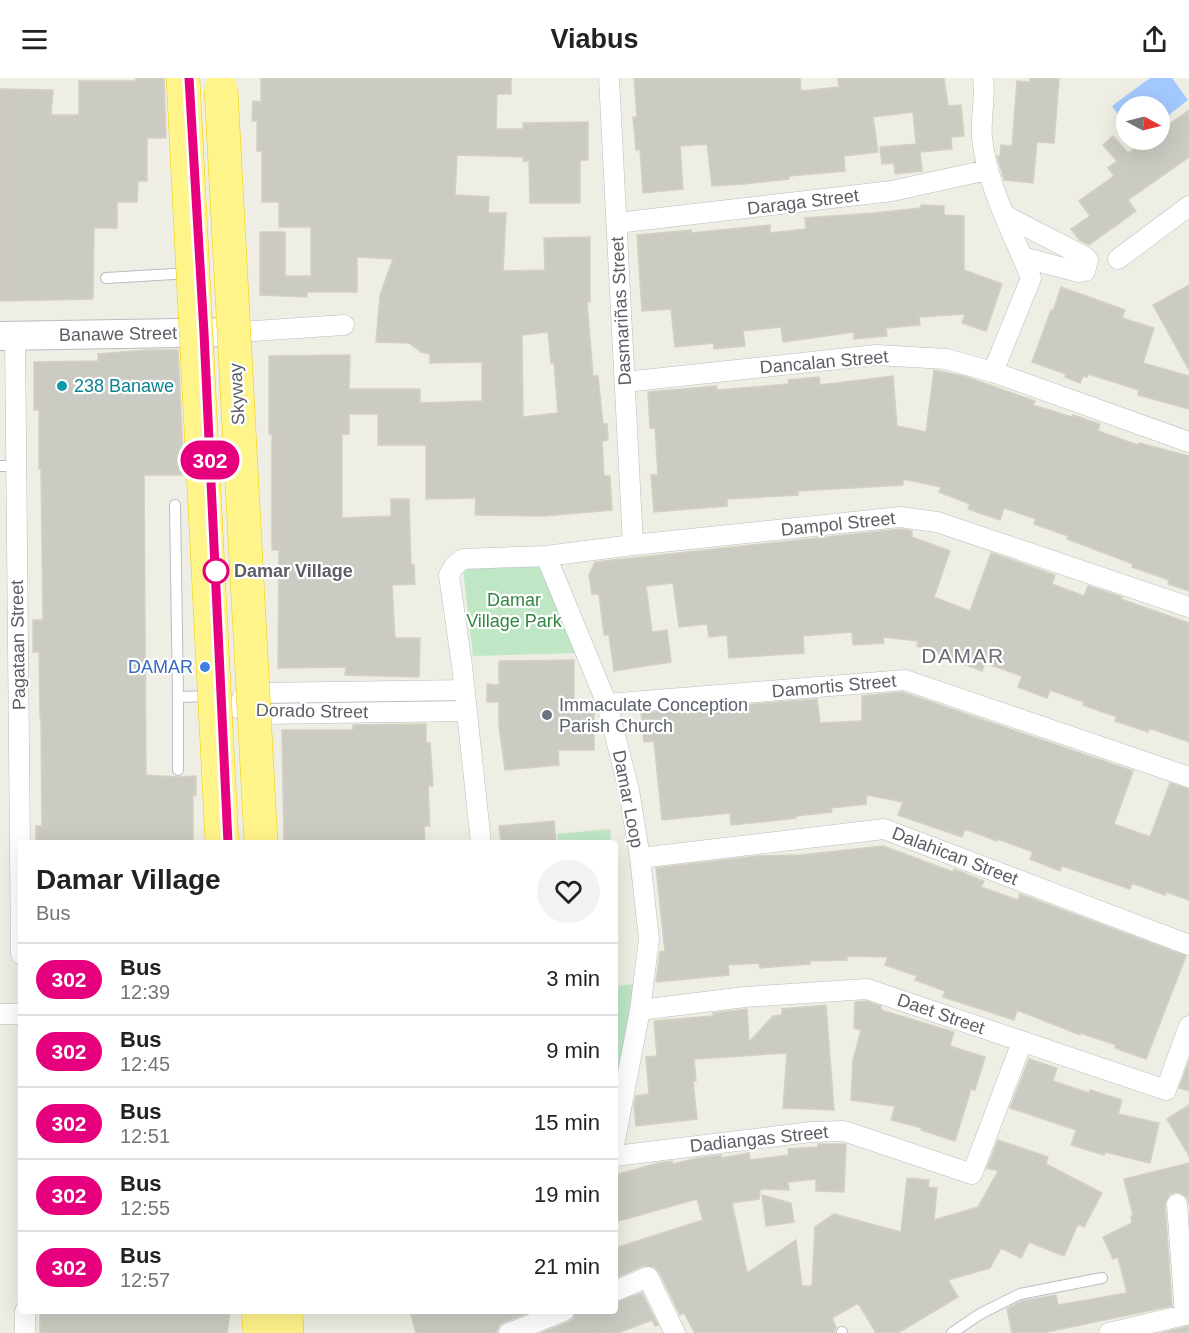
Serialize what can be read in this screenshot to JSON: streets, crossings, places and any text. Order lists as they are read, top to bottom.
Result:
{
  "streets": {
    "highway": ["Skyway"],
    "main road": ["Banawe Street"],
    "street": [
      "Daraga Street",
      "Dasmariñas Street",
      "Dancalan Street",
      "Dampol Street",
      "Pagataan Street",
      "Damortis Street",
      "Dorado Street",
      "Damar Loop",
      "Dalahican Street",
      "Daet Street",
      "Dadiangas Street"
    ]
  },
  "crossings": [
    ["Daraga Street", "Dasmariñas Street"],
    ["Dasmariñas Street", "Dancalan Street"],
    ["Dasmariñas Street", "Dampol Street"],
    ["Banawe Street", "Pagataan Street"],
    ["Dampol Street", "Damar Loop"],
    ["Damortis Street", "Damar Loop"],
    ["Damar Loop", "Dalahican Street"],
    ["Damar Loop", "Daet Street"],
    ["Daet Street", "Dadiangas Street"]
  ],
  "districts": ["DAMAR"],
  "parks": ["Damar Village Park"],
  "places": [
    "238 Banawe",
    "Damar Village",
    "DAMAR",
    "Immaculate Conception Parish Church"
  ],
  "lines": ["bus line 302"],
  "north": "right",
  "page": {
    "header": "Viabus",
    "on_map": "302",
    "heading": ["Damar Village", "Bus"],
    "list": [
      {
        "mark": "302",
        "name": "Bus",
        "note": "12:39",
        "value": "3 min"
      },
      {
        "mark": "302",
        "name": "Bus",
        "note": "12:45",
        "value": "9 min"
      },
      {
        "mark": "302",
        "name": "Bus",
        "note": "12:51",
        "value": "15 min"
      },
      {
        "mark": "302",
        "name": "Bus",
        "note": "12:55",
        "value": "19 min"
      },
      {
        "mark": "302",
        "name": "Bus",
        "note": "12:57",
        "value": "21 min"
      }
    ]
  }
}
